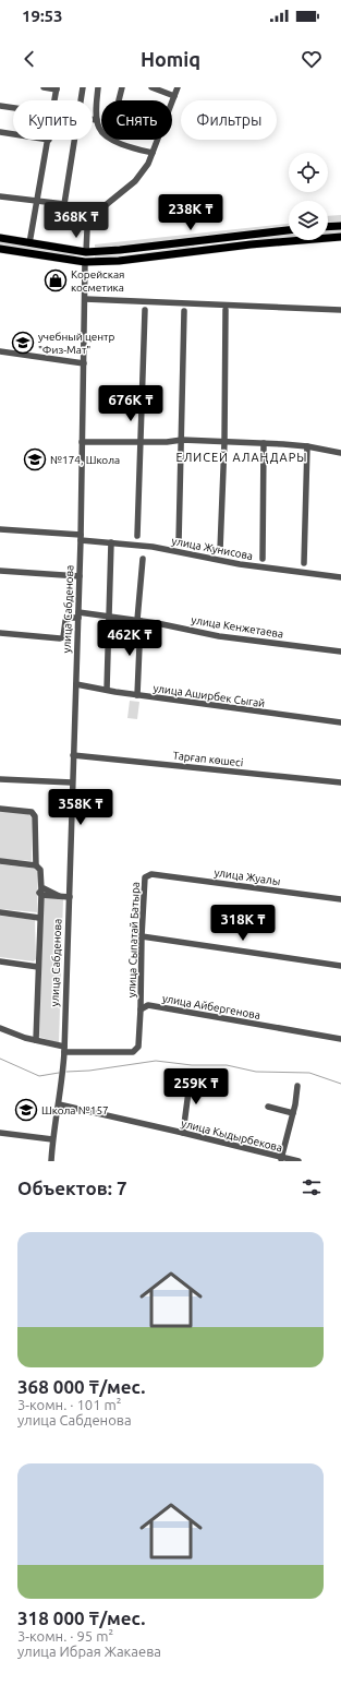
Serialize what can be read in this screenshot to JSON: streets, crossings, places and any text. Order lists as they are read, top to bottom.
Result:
{
  "streets": {
    "main road": ["улица Сабденова"],
    "street": [
      "улица Жунисова",
      "улица Кенжетаева",
      "улица Аширбек Сыгай",
      "Тарғап көшесі",
      "улица Жуалы",
      "улица Сыпатай Батыра",
      "улица Айбергенова",
      "улица Кыдырбекова"
    ]
  },
  "crossings": [
    ["улица Жунисова", "улица Сабденова"],
    ["улица Сабденова", "улица Кенжетаева"],
    ["улица Сабденова", "улица Аширбек Сыгай"],
    ["улица Сабденова", "Тарғап көшесі"],
    ["улица Сабденова", "улица Кыдырбекова"],
    ["улица Жуалы", "улица Сыпатай Батыра"],
    ["улица Сыпатай Батыра", "улица Айбергенова"]
  ],
  "districts": ["ЕЛИСЕЙ АЛАҢДАРЫ"],
  "places": {
    "shop": ["Корейская косметика"],
    "school or university": ["учебный центр \"Физ-Мат\"", "№174, Школа", "Школа №157"]
  },
  "page": {
    "status": "19:53",
    "header": "Homiq",
    "chip": ["Купить", "Снять", "Фильтры"],
    "price": [
      "238K ₸",
      "368K ₸",
      "676K ₸",
      "462K ₸",
      "358K ₸",
      "318K ₸",
      "259K ₸"
    ],
    "heading": "Объектов: 7",
    "list": [
      {
        "name": "368 000 ₸/мес.",
        "note": "3-комн. · 101 m² · улица Сабденова"
      },
      {
        "name": "318 000 ₸/мес.",
        "note": "3-комн. · 95 m² · улица Ибрая Жакаева"
      }
    ]
  }
}
